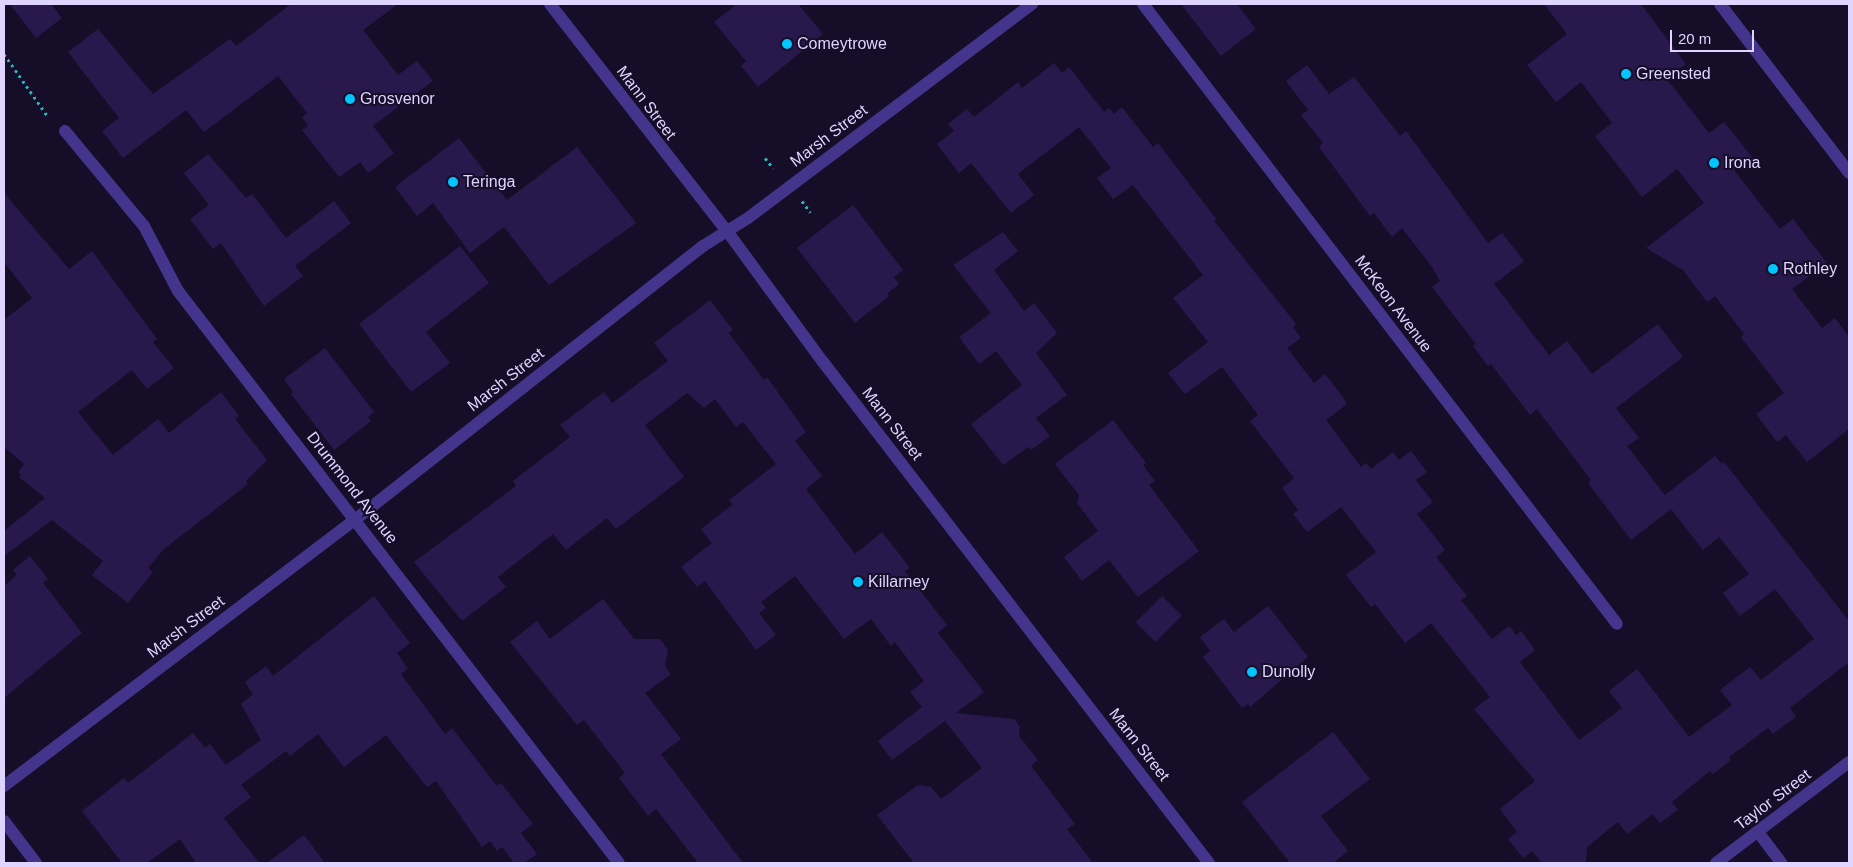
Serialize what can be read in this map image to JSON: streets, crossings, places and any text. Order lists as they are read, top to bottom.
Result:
{
  "streets": {
    "street": [
      "Mann Street",
      "Marsh Street",
      "McKeon Avenue",
      "Drummond Avenue",
      "Taylor Street"
    ]
  },
  "crossings": [
    ["Mann Street", "Marsh Street"],
    ["Marsh Street", "Drummond Avenue"]
  ],
  "places": [
    "Comeytrowe",
    "Greensted",
    "Grosvenor",
    "Irona",
    "Teringa",
    "Rothley",
    "Killarney",
    "Dunolly"
  ],
  "scale_bar": "20 m"
}
